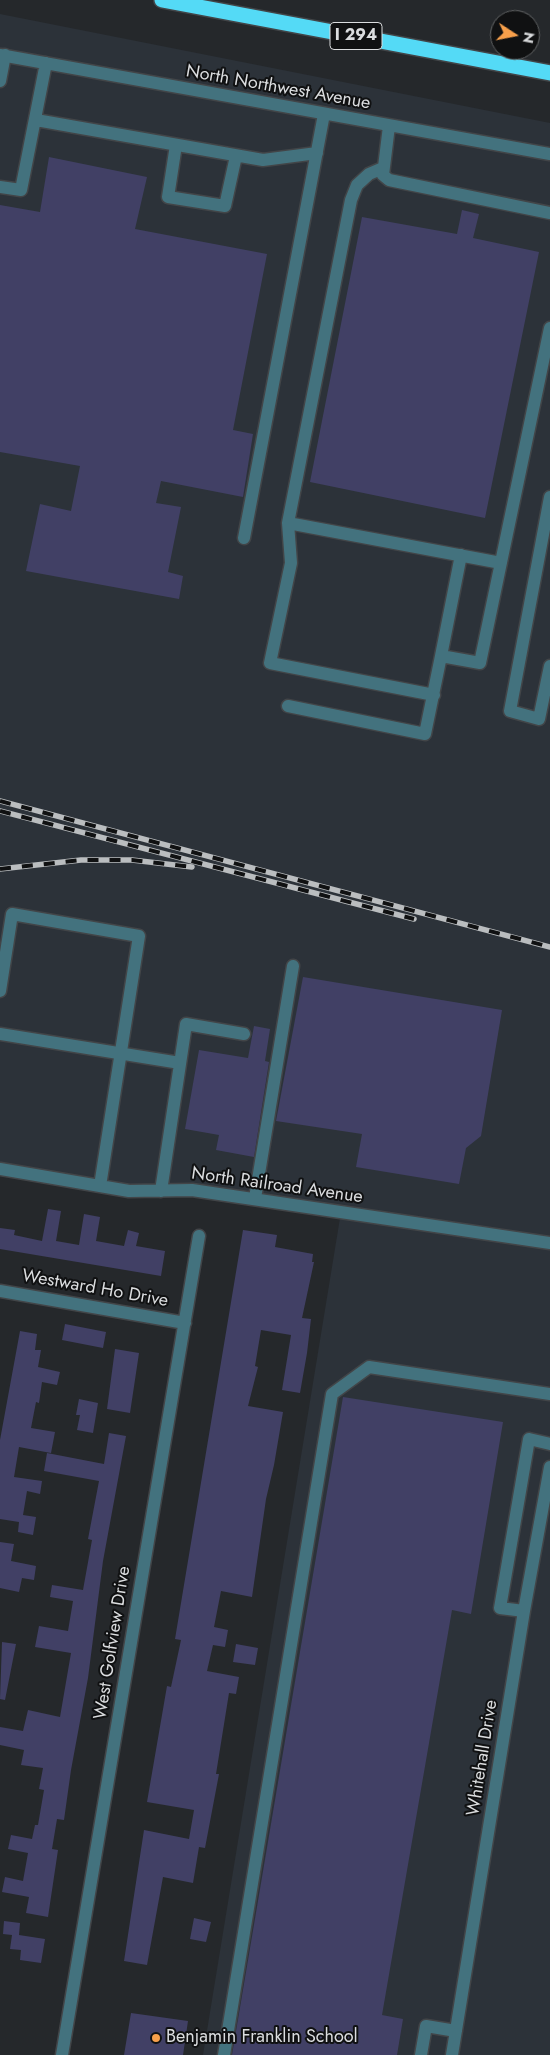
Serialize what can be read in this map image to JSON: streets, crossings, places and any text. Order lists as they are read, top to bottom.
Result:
{
  "streets": {
    "highway": ["I 294"],
    "street": [
      "North Northwest Avenue",
      "North Railroad Avenue",
      "Westward Ho Drive",
      "West Golfview Drive",
      "Whitehall Drive"
    ]
  },
  "crossings": [
    ["Westward Ho Drive", "West Golfview Drive"]
  ],
  "places": ["Benjamin Franklin School"],
  "north": "right"
}
